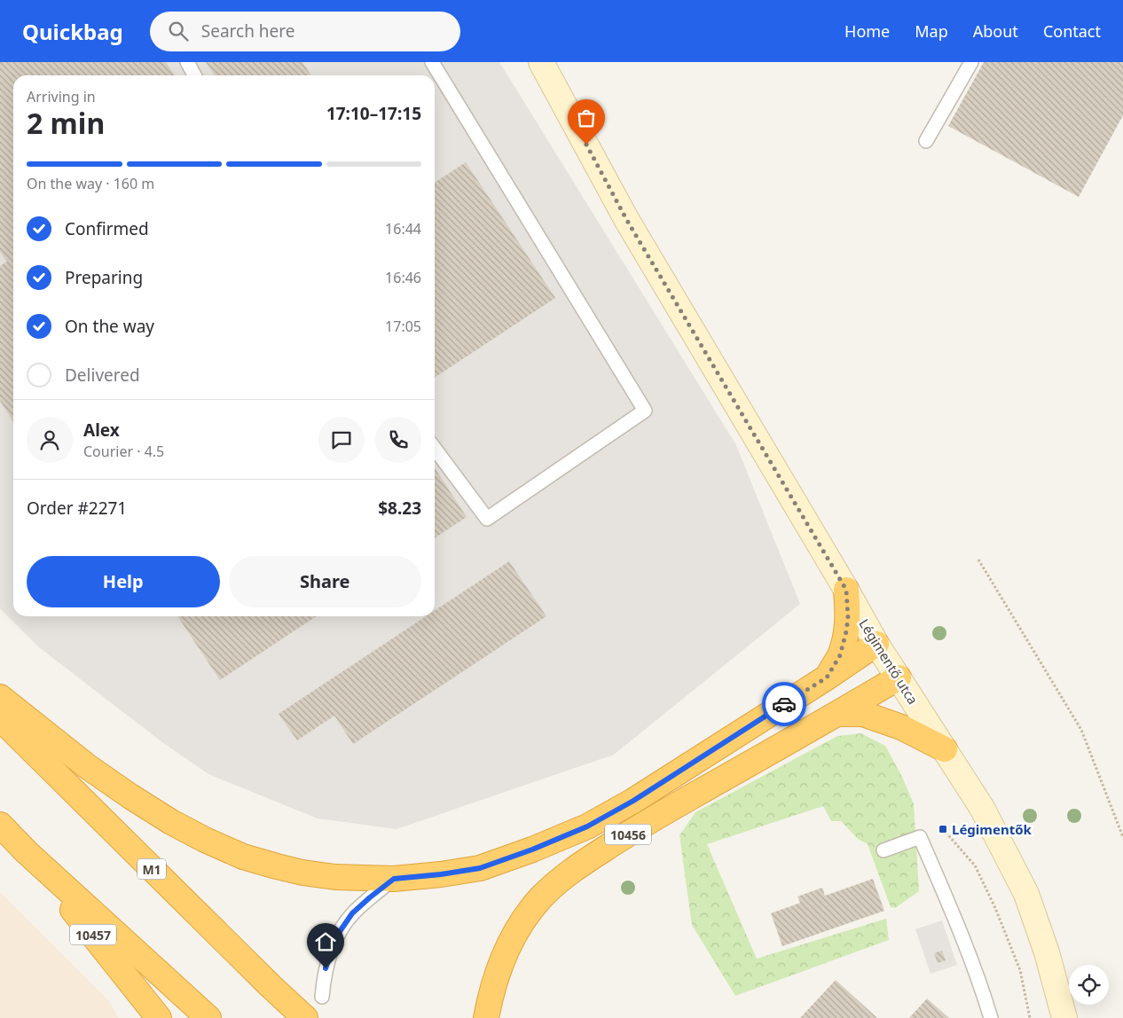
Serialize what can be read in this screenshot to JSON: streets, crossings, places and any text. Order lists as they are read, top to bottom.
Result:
{
  "streets": {
    "highway": ["10456", "M1", "10457"],
    "main road": ["Légimentő utca"]
  },
  "crossings": [
    ["Légimentő utca", "10456"]
  ],
  "places": {
    "transit": ["Légimentők"]
  },
  "page": {
    "header": "Quickbag",
    "search": "Search here",
    "nav": [
      "Home",
      "Map",
      "About",
      "Contact"
    ],
    "heading": ["2 min", "Arriving in", "17:10–17:15"],
    "panel": [
      "Alex",
      "Courier · 4.5",
      "Order #2271",
      "$8.23"
    ],
    "bar": "On the way · 160 m",
    "list": [
      ["Confirmed", "16:44"],
      ["Preparing", "16:46"],
      ["On the way", "17:05"],
      "Delivered"
    ],
    "buttons": ["Help", "Share"]
  }
}
